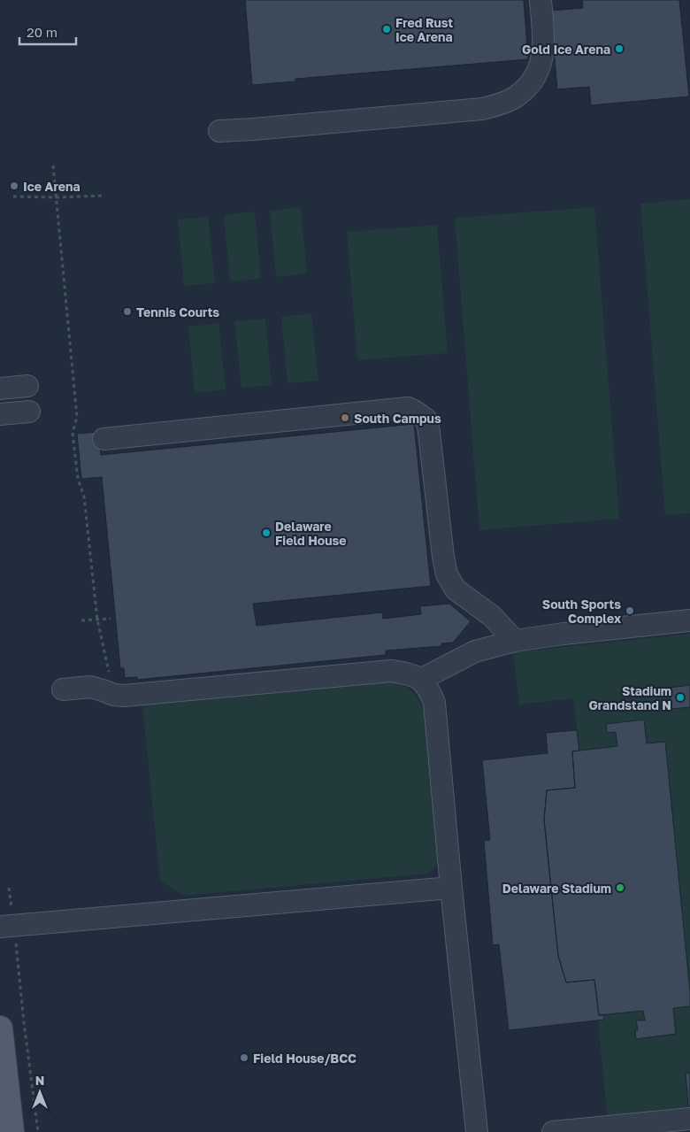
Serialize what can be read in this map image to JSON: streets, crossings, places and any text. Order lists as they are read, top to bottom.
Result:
{
  "places": [
    "Fred Rust Ice Arena",
    "Gold Ice Arena",
    "Ice Arena",
    "Tennis Courts",
    "South Campus",
    "Delaware Field House",
    "South Sports Complex",
    "Stadium Grandstand N",
    "Delaware Stadium",
    "Field House/BCC"
  ],
  "scale_bar": "20 m",
  "north": "top"
}
